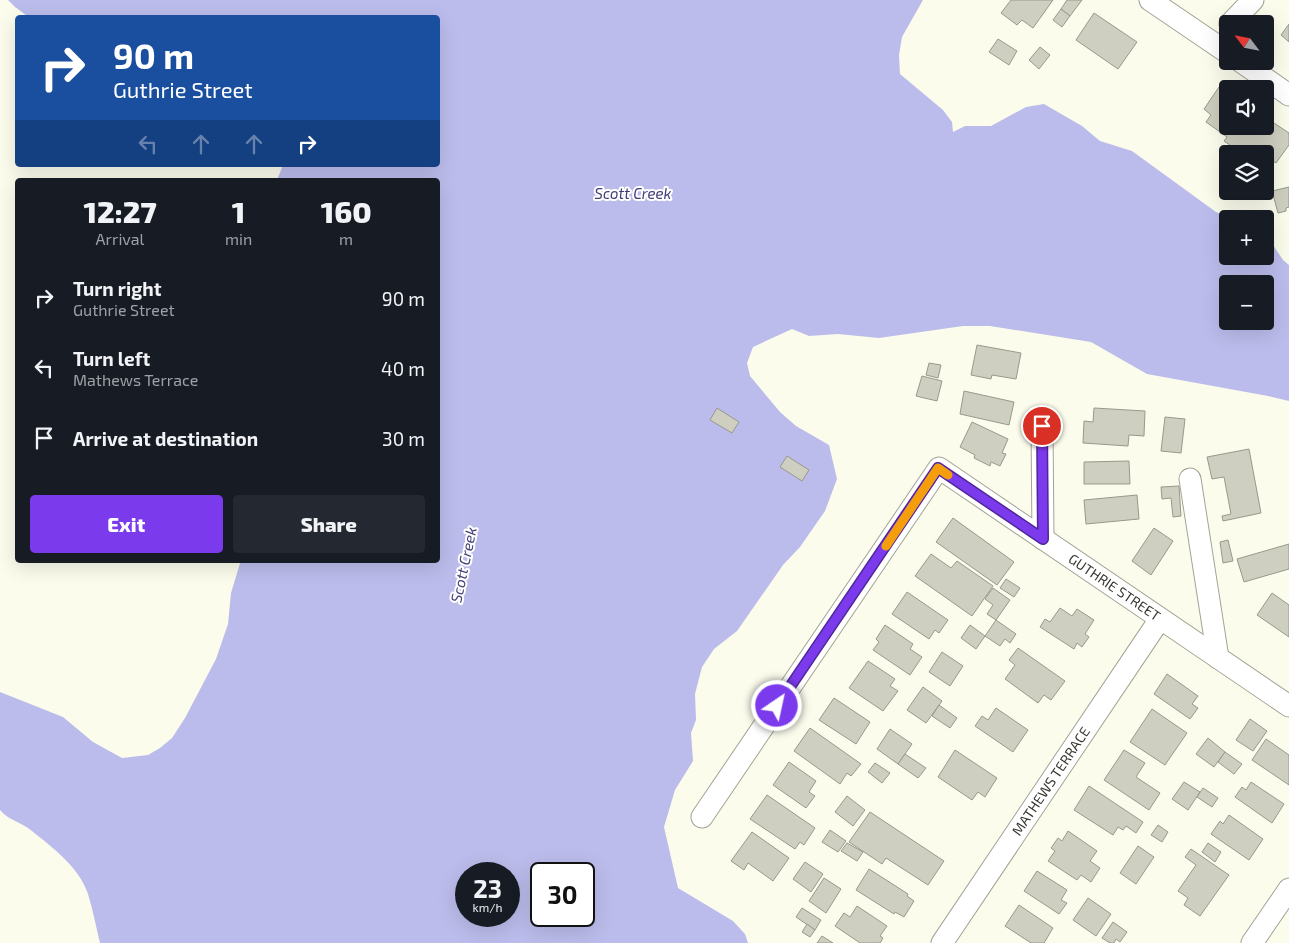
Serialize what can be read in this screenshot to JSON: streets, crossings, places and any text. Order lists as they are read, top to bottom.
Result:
{
  "streets": {
    "street": ["GUTHRIE STREET", "MATHEWS TERRACE"]
  },
  "crossings": [
    ["GUTHRIE STREET", "MATHEWS TERRACE"]
  ],
  "water": ["Scott Creek"],
  "north": "top left",
  "page": {
    "map_buttons": ["+", "−"],
    "turn": ["90 m", "Guthrie Street"],
    "eta": [
      "12:27",
      "Arrival",
      "1",
      "min",
      "160",
      "m"
    ],
    "list": [
      {
        "name": "Turn right",
        "note": "Guthrie Street",
        "value": "90 m"
      },
      {
        "name": "Turn left",
        "note": "Mathews Terrace",
        "value": "40 m"
      },
      {
        "name": "Arrive at destination",
        "value": "30 m"
      }
    ],
    "buttons": ["Exit", "Share"],
    "speed": "23 km/h",
    "limit": "30"
  }
}
